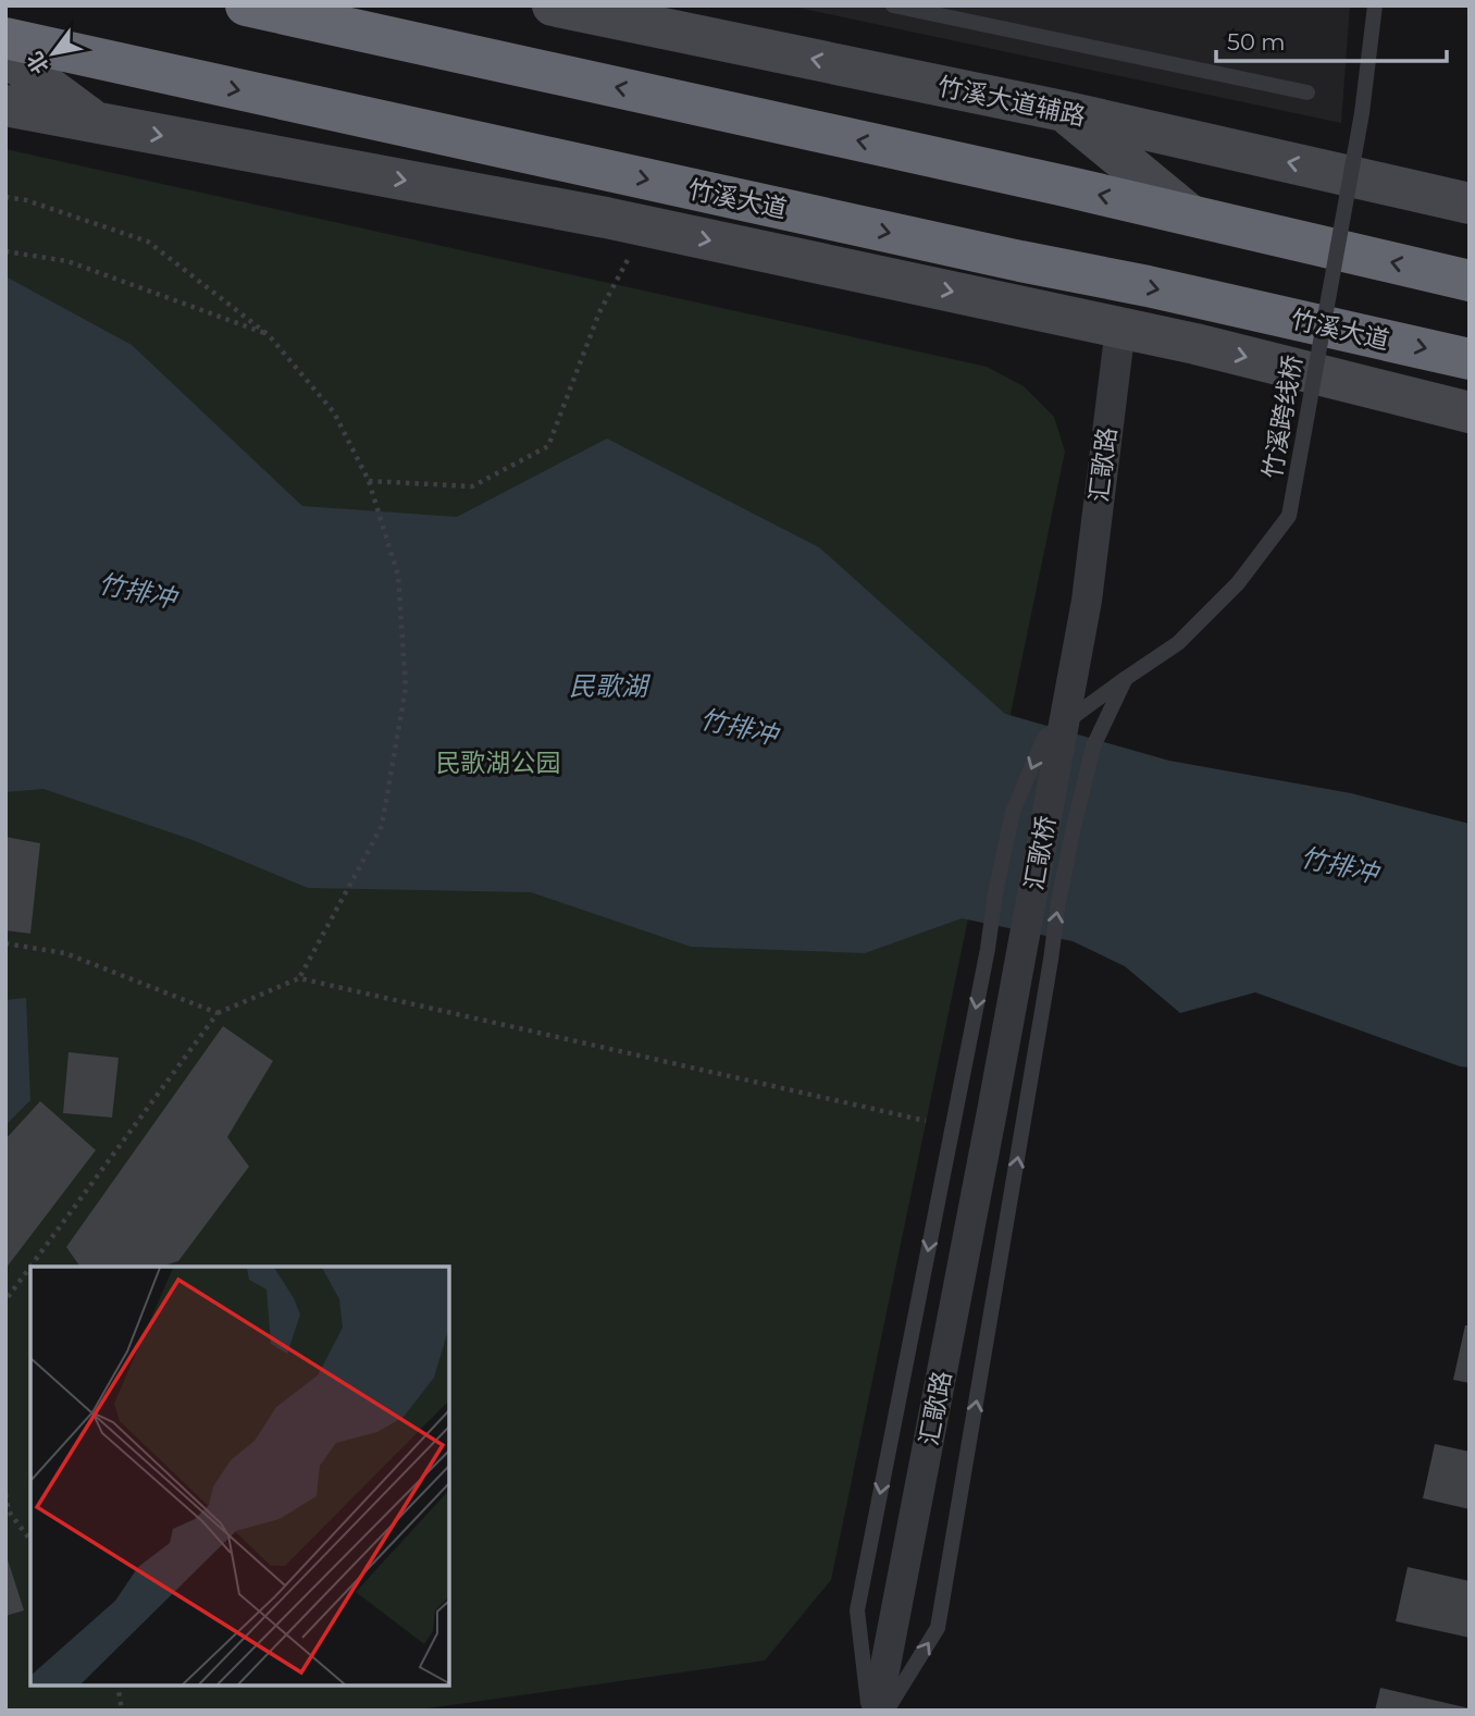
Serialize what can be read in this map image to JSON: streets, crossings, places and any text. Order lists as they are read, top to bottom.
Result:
{
  "streets": {
    "highway": ["竹溪大道"],
    "main road": ["竹溪大道辅路"],
    "street": ["汇歌路", "汇歌桥"],
    "lane": ["竹溪跨线桥"]
  },
  "crossings": [
    ["汇歌路", "汇歌桥"]
  ],
  "water": ["竹排冲", "民歌湖"],
  "parks": ["民歌湖公园"],
  "scale_bar": "50 m",
  "north": "bottom left"
}
